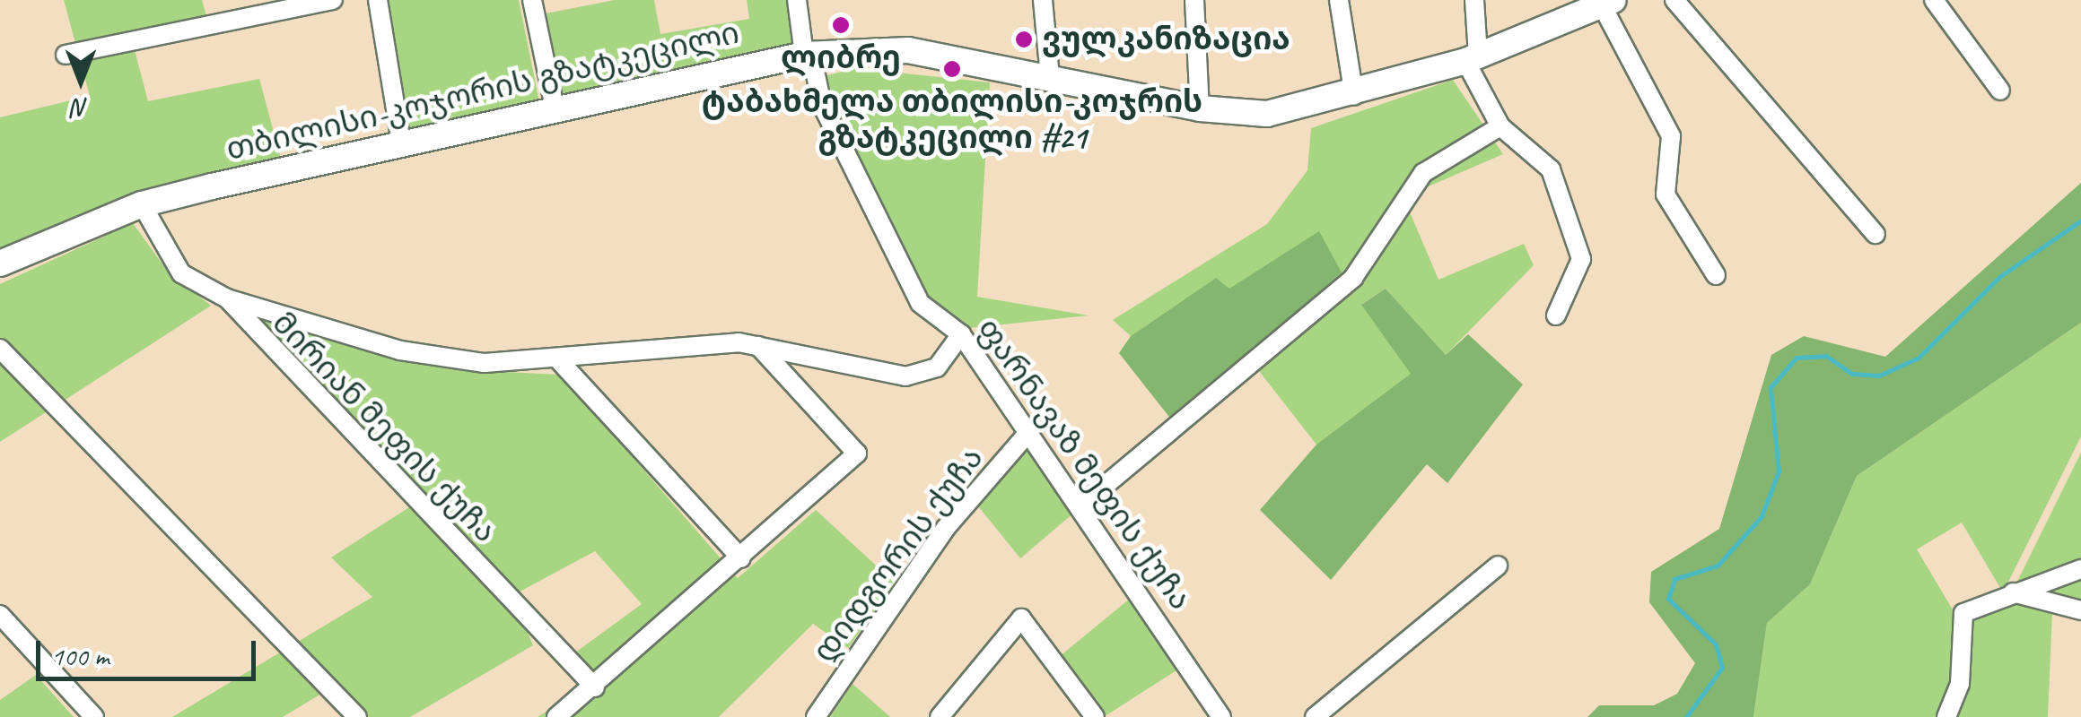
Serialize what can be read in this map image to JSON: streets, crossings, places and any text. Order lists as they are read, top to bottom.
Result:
{
  "streets": {
    "main road": ["თბილისი-კოჯორის გზატკეცილი"],
    "street": ["მირიან მეფის ქუჩა", "ფარნავაზ მეფის ქუჩა", "დიდგორის ქუჩა"]
  },
  "crossings": [
    ["თბილისი-კოჯორის გზატკეცილი", "მირიან მეფის ქუჩა"],
    ["თბილისი-კოჯორის გზატკეცილი", "ფარნავაზ მეფის ქუჩა"],
    ["ფარნავაზ მეფის ქუჩა", "დიდგორის ქუჩა"]
  ],
  "places": ["ლიბრე", "ვულკანიზაცია", "ტაბახმელა თბილისი-კოჯრის გზატკეცილი #21"],
  "scale_bar": "100 m",
  "north": "bottom"
}
